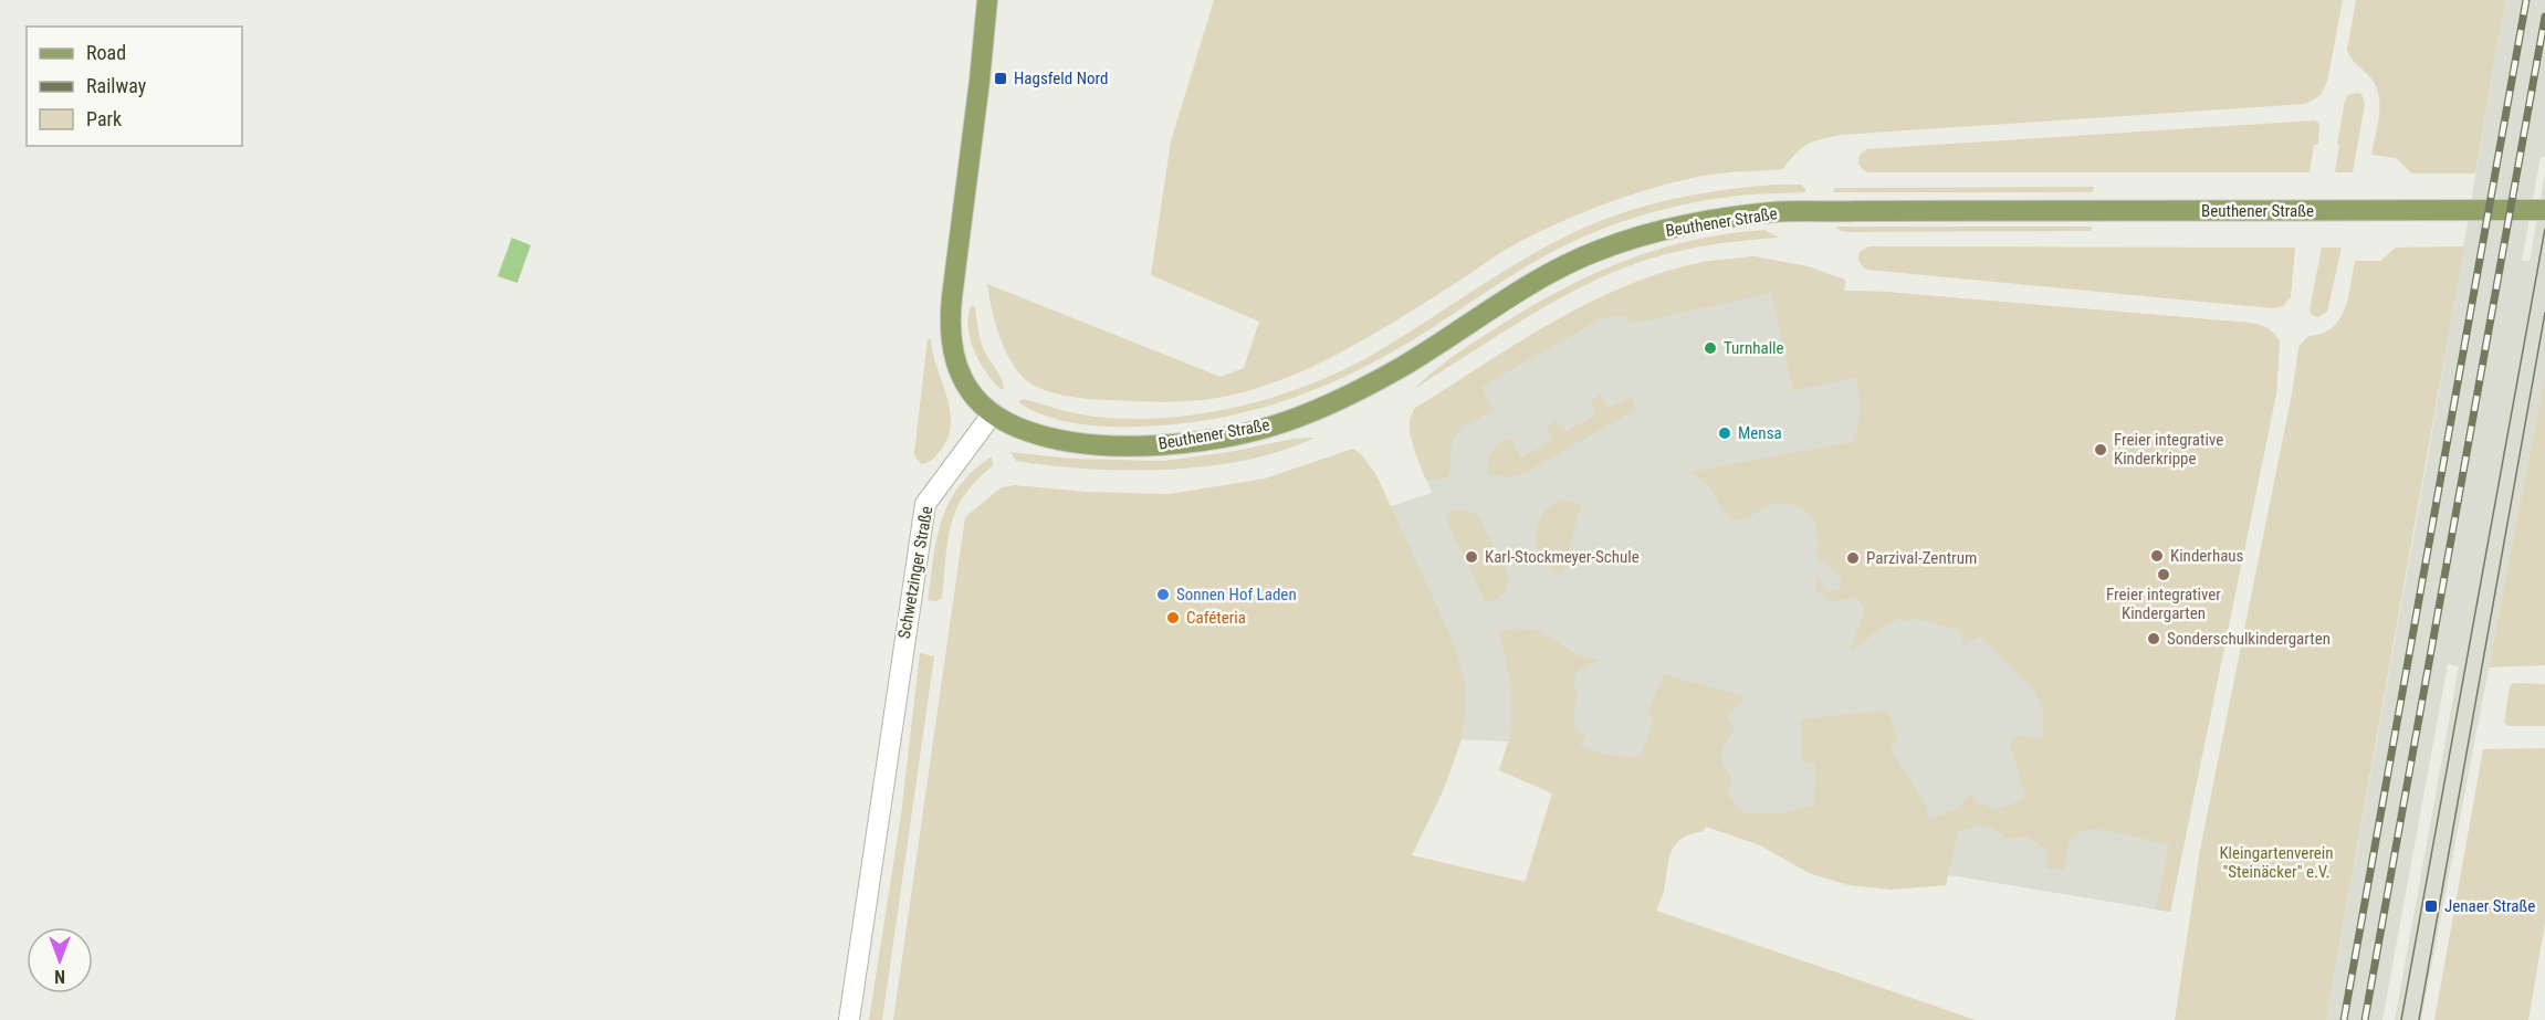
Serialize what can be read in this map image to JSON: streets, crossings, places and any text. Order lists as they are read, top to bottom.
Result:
{
  "streets": {
    "main road": ["Beuthener Straße"],
    "street": ["Schwetzinger Straße"]
  },
  "crossings": [
    ["Beuthener Straße", "Schwetzinger Straße"]
  ],
  "parks": ["Kleingartenverein \"Steinäcker\" e.V."],
  "places": {
    "transit": ["Hagsfeld Nord", "Jenaer Straße"],
    "other": [
      "Turnhalle",
      "Mensa",
      "Freier integrative Kinderkrippe",
      "Kinderhaus",
      "Karl-Stockmeyer-Schule",
      "Parzival-Zentrum",
      "Freier integrativer Kindergarten",
      "Sonnen Hof Laden",
      "Caféteria",
      "Sonderschulkindergarten"
    ]
  },
  "legend": ["Road", "Railway", "Park"],
  "north": "bottom"
}
